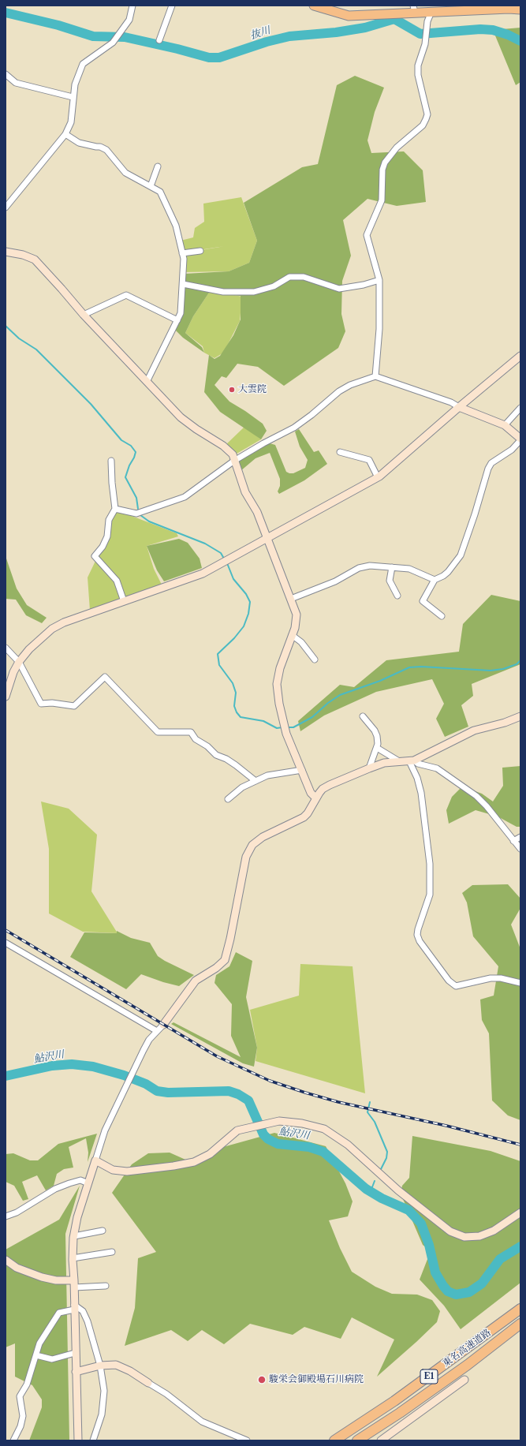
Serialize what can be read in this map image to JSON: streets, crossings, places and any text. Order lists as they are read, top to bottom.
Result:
{
  "streets": {
    "highway": ["東名高速道路", "E1"]
  },
  "water": ["抜川", "鮎沢川"],
  "places": ["大雲院", "駿栄会御殿場石川病院"]
}
